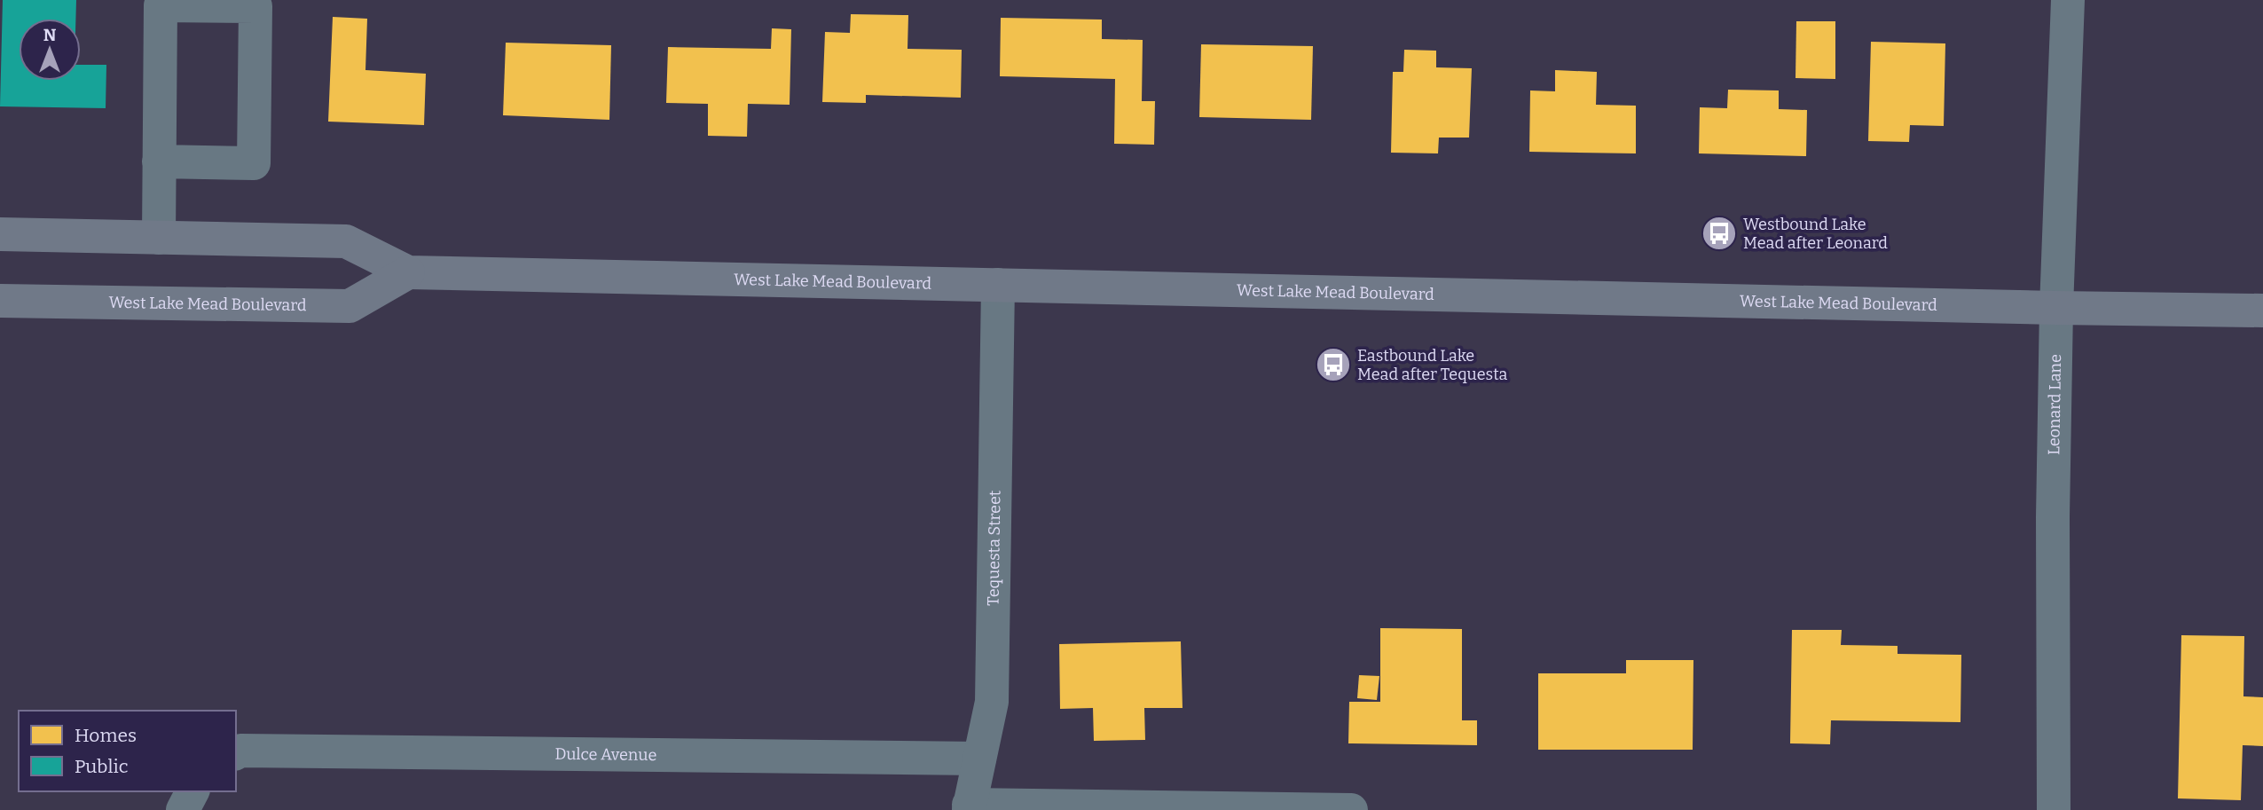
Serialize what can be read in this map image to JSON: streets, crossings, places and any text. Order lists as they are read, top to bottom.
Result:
{
  "streets": {
    "main road": ["West Lake Mead Boulevard"],
    "street": ["Leonard Lane", "Tequesta Street", "Dulce Avenue"]
  },
  "crossings": [
    ["West Lake Mead Boulevard", "Leonard Lane"],
    ["West Lake Mead Boulevard", "Tequesta Street"],
    ["Tequesta Street", "Dulce Avenue"]
  ],
  "places": {
    "bus stop": ["Westbound Lake Mead after Leonard", "Eastbound Lake Mead after Tequesta"]
  },
  "legend": ["Homes", "Public"],
  "north": "top"
}
